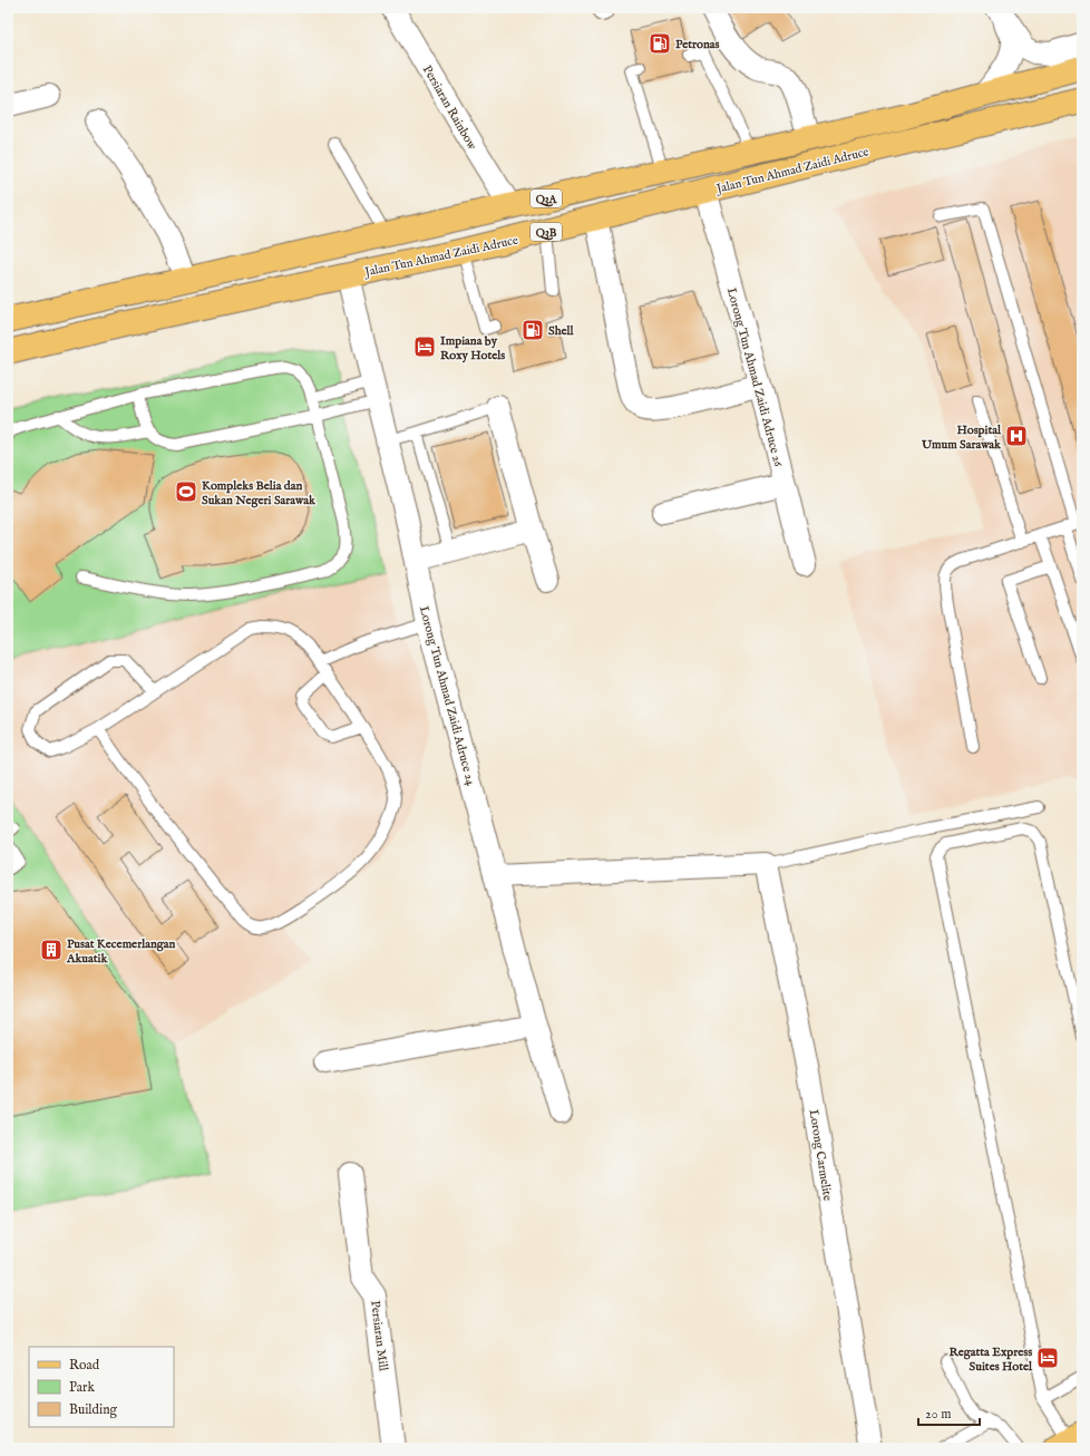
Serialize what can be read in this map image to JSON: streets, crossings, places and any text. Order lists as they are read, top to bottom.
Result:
{
  "streets": {
    "main road": ["Jalan Tun Ahmad Zaidi Adruce", "Q3A", "Q3B"],
    "street": [
      "Persiaran Rainbow",
      "Lorong Tun Ahmad Zaidi Adruce 26",
      "Lorong Tun Ahmad Zaidi Adruce 24",
      "Lorong Carmelite",
      "Persiaran Mill"
    ]
  },
  "crossings": [
    ["Persiaran Rainbow", "Jalan Tun Ahmad Zaidi Adruce"],
    ["Jalan Tun Ahmad Zaidi Adruce", "Lorong Tun Ahmad Zaidi Adruce 26"],
    ["Jalan Tun Ahmad Zaidi Adruce", "Lorong Tun Ahmad Zaidi Adruce 24"]
  ],
  "places": {
    "fuel station": ["Petronas", "Shell"],
    "hotel": ["Impiana by Roxy Hotels", "Regatta Express Suites Hotel"],
    "hospital": ["Hospital Umum Sarawak"],
    "sports": ["Kompleks Belia dan Sukan Negeri Sarawak"],
    "building": ["Pusat Kecemerlangan Akuatik"]
  },
  "legend": ["Road", "Park", "Building"],
  "scale_bar": "20 m"
}
